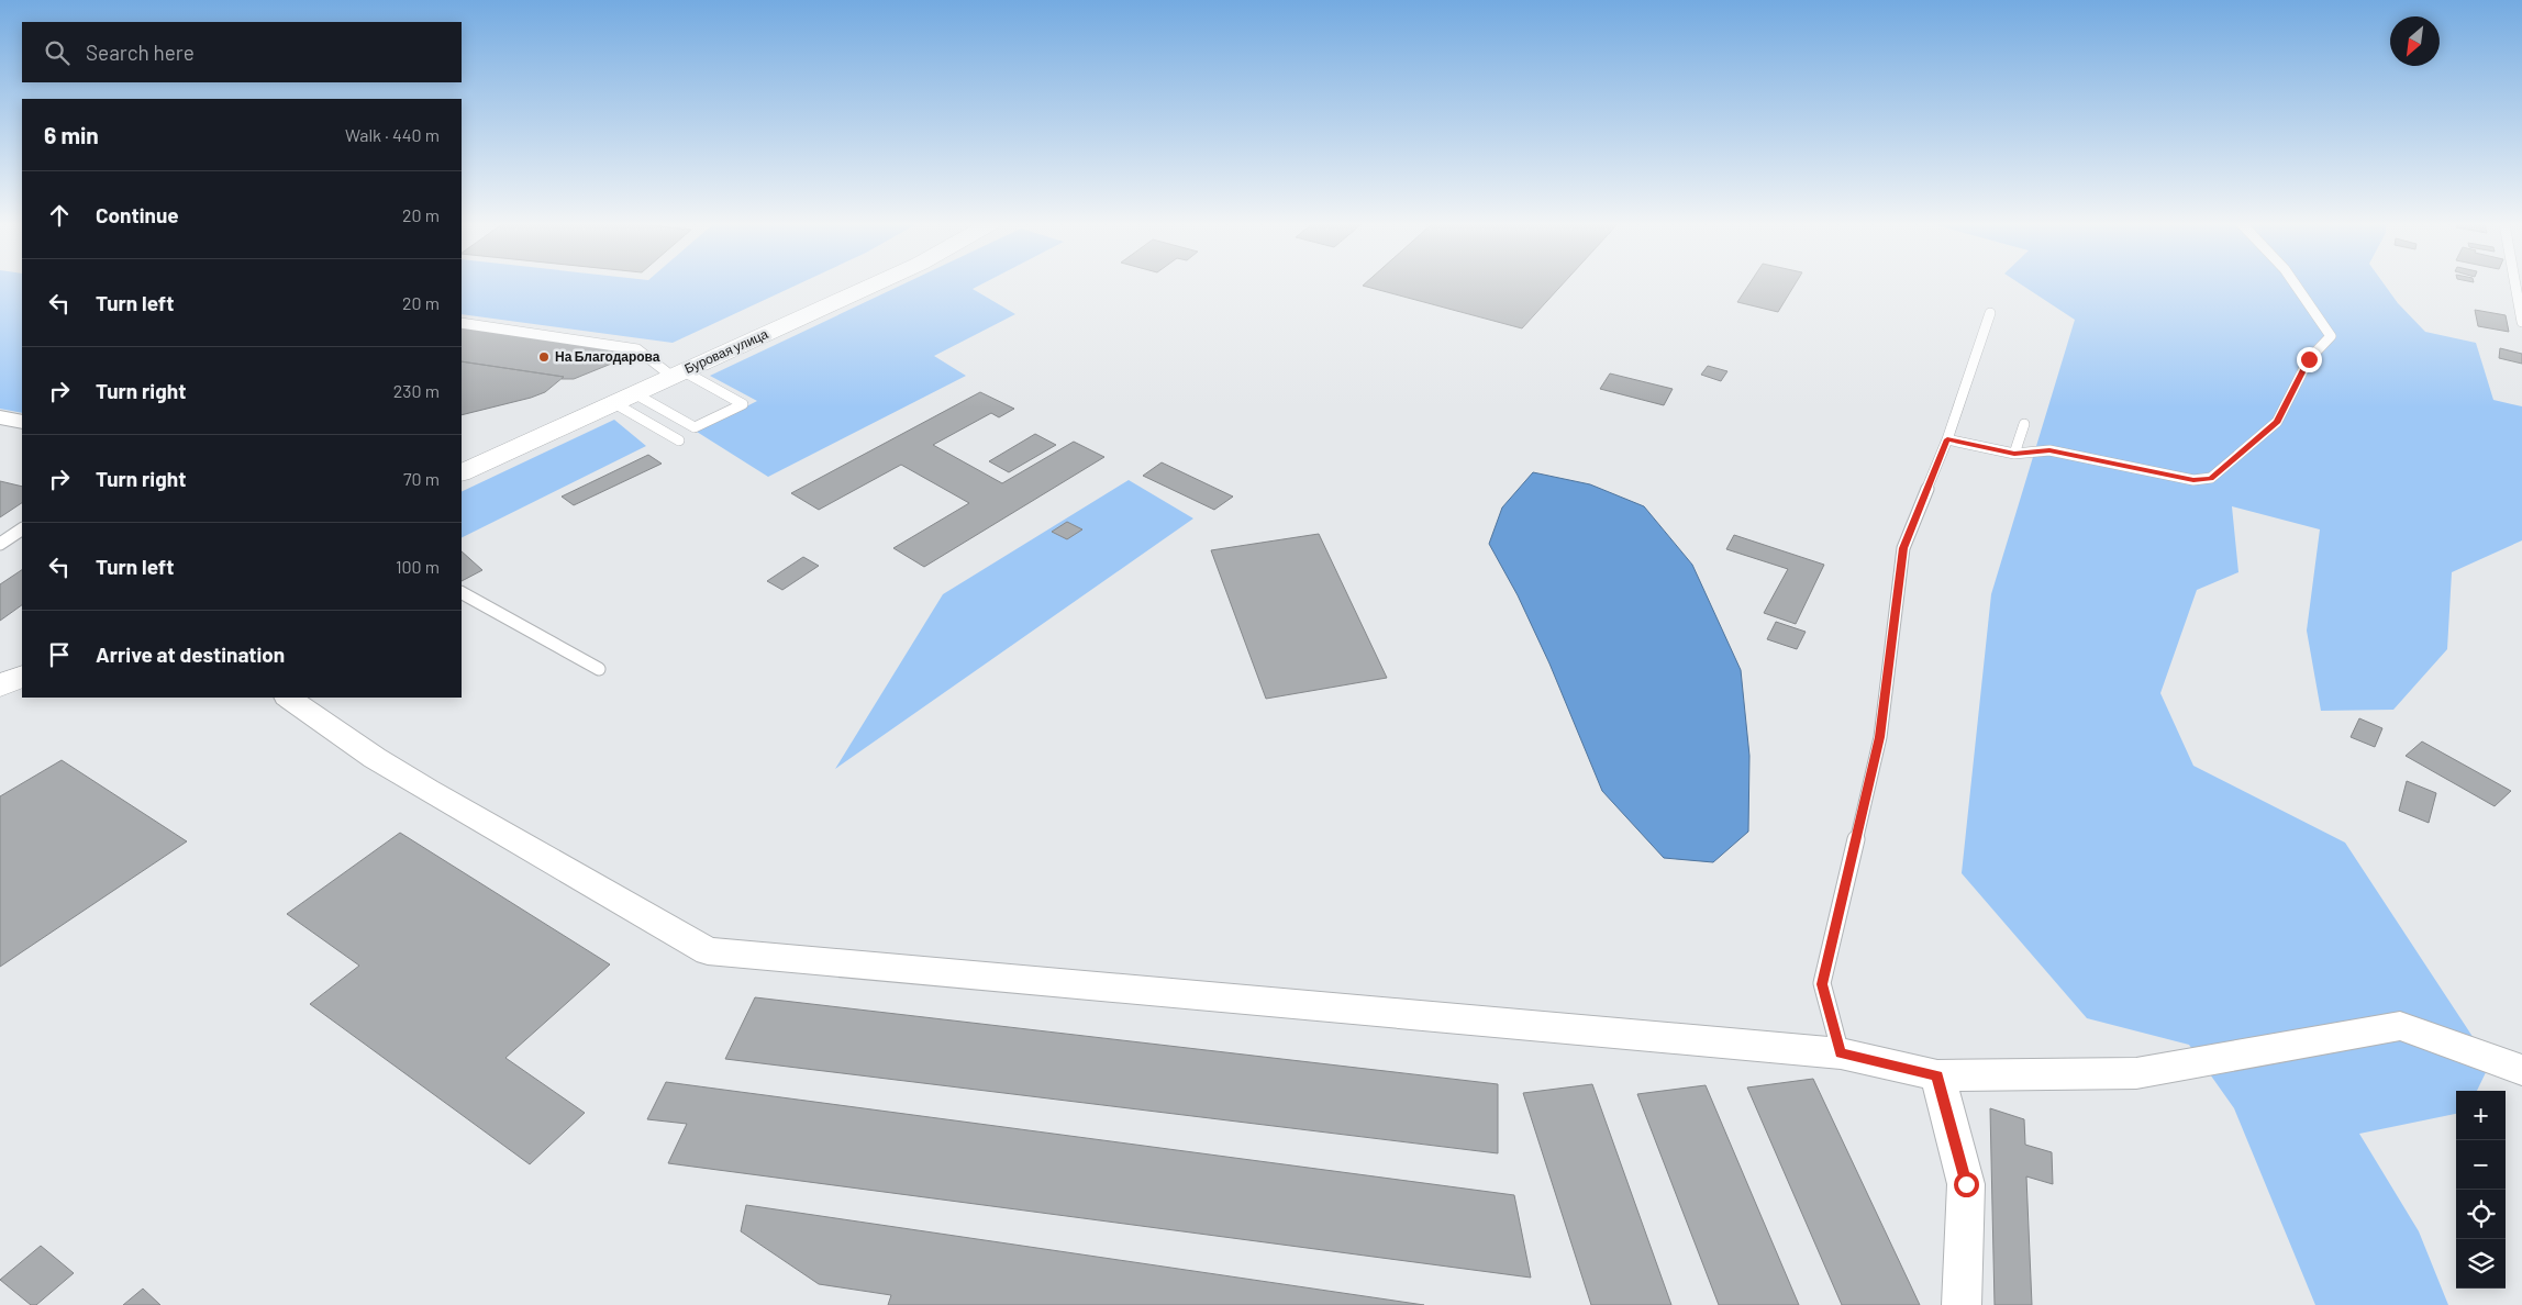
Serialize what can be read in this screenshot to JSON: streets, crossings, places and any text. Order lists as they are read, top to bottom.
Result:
{
  "streets": {
    "main road": ["Буровая улица"]
  },
  "places": ["На Благодарова"],
  "north": "bottom left",
  "page": {
    "search": "Search here",
    "heading": ["6 min", "Walk · 440 m"],
    "list": [
      ["Continue", "20 m"],
      ["Turn left", "20 m"],
      ["Turn right", "230 m"],
      ["Turn right", "70 m"],
      ["Turn left", "100 m"],
      "Arrive at destination"
    ],
    "map_buttons": ["+", "−"]
  }
}
